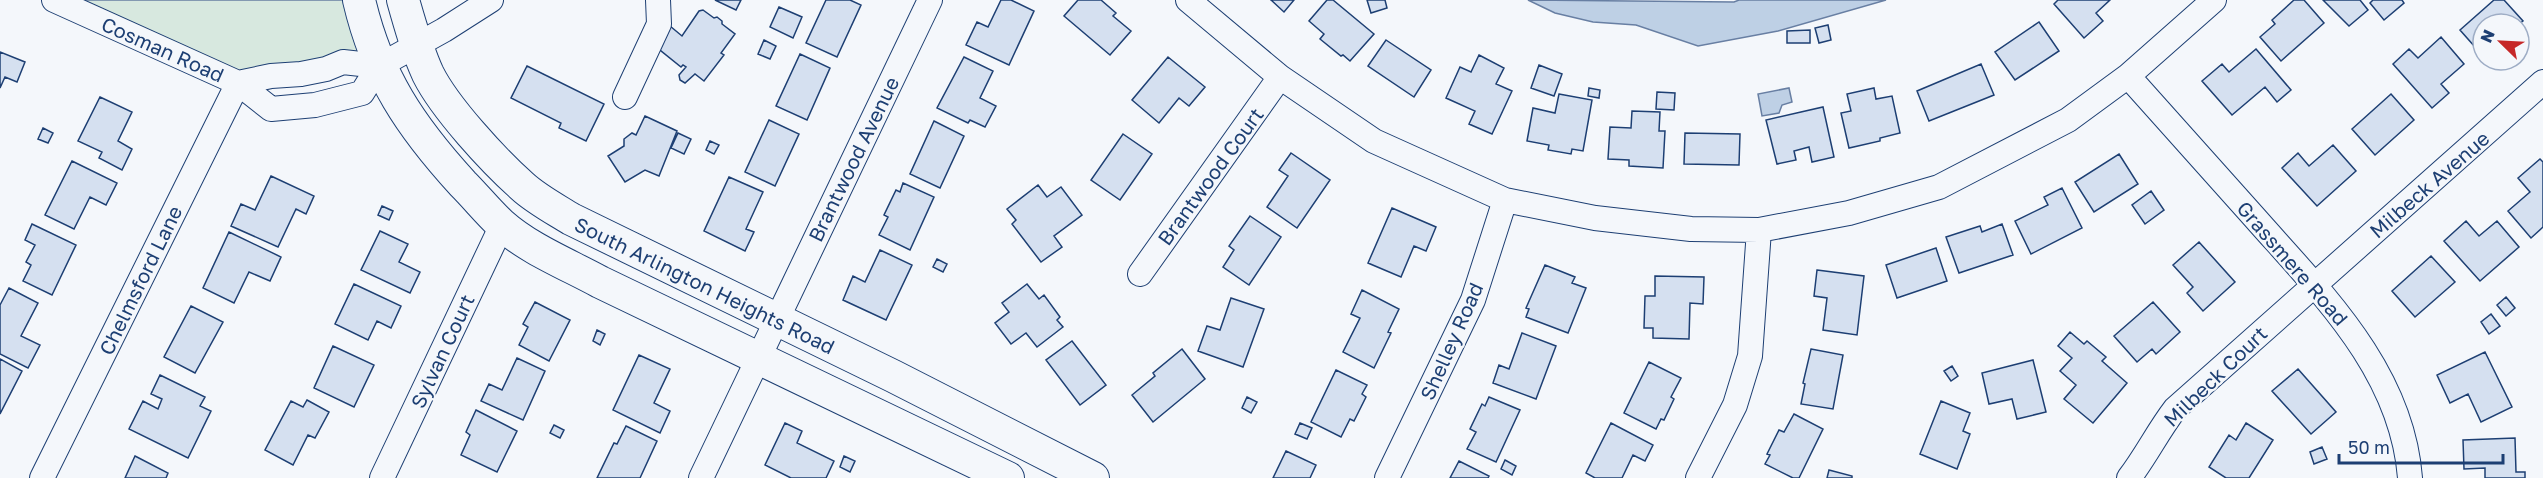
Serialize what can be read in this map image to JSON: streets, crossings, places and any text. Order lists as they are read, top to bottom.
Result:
{
  "streets": {
    "main road": ["South Arlington Heights Road"],
    "street": [
      "Cosman Road",
      "Brantwood Avenue",
      "Brantwood Court",
      "Milbeck Avenue",
      "Grassmere Road",
      "Chelmsford Lane",
      "Shelley Road",
      "Sylvan Court",
      "Milbeck Court"
    ]
  },
  "crossings": [
    ["Cosman Road", "Chelmsford Lane"],
    ["Brantwood Avenue", "South Arlington Heights Road"],
    ["Milbeck Avenue", "Grassmere Road"],
    ["Milbeck Avenue", "Milbeck Court"],
    ["Grassmere Road", "Milbeck Court"]
  ],
  "scale_bar": "50 m",
  "north": "top left"
}
